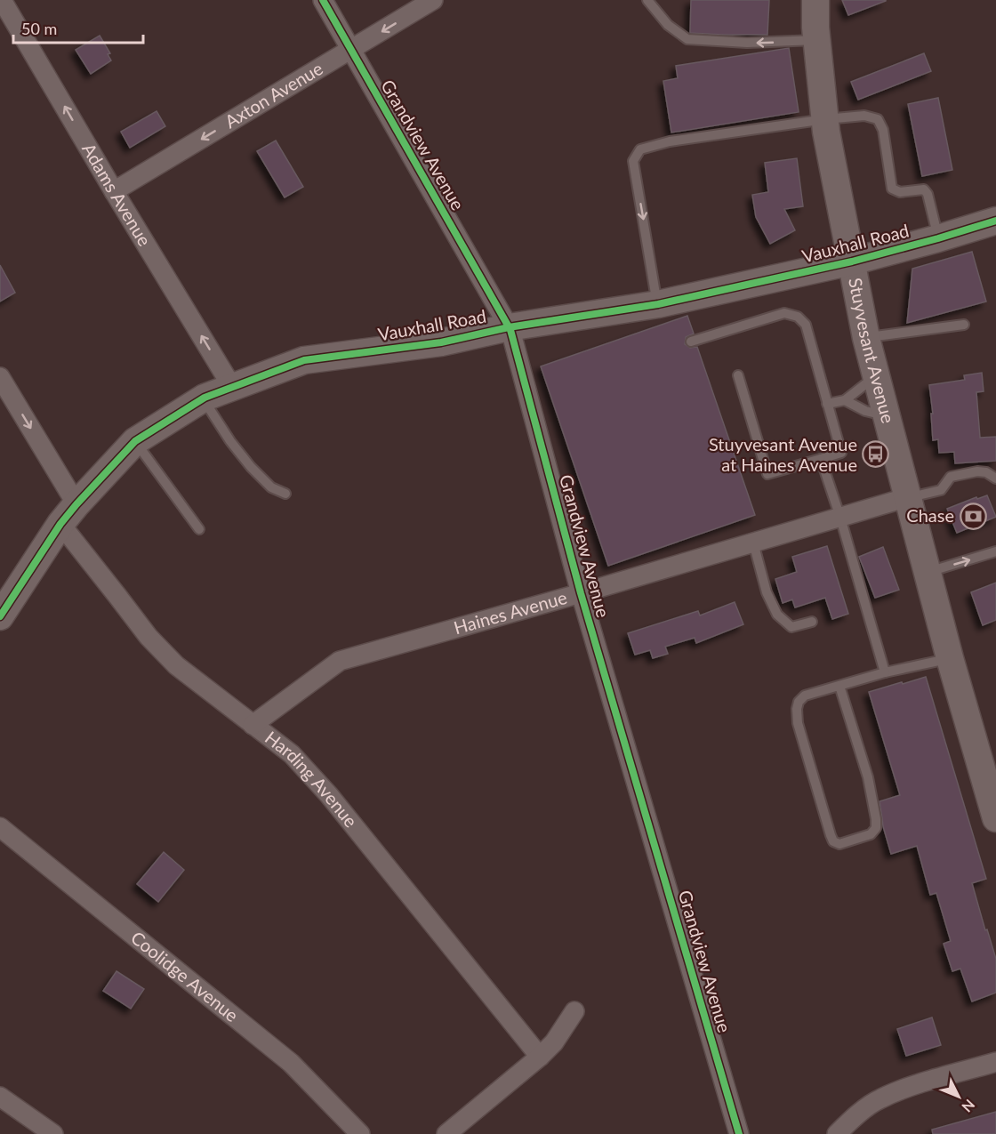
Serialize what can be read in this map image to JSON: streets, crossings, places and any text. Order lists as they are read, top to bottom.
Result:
{
  "streets": {
    "street": [
      "Axton Avenue",
      "Grandview Avenue",
      "Adams Avenue",
      "Vauxhall Road",
      "Stuyvesant Avenue",
      "Haines Avenue",
      "Harding Avenue",
      "Coolidge Avenue"
    ]
  },
  "crossings": [
    ["Axton Avenue", "Grandview Avenue"],
    ["Axton Avenue", "Adams Avenue"],
    ["Grandview Avenue", "Vauxhall Road"],
    ["Grandview Avenue", "Haines Avenue"],
    ["Adams Avenue", "Vauxhall Road"],
    ["Vauxhall Road", "Stuyvesant Avenue"],
    ["Vauxhall Road", "Harding Avenue"],
    ["Stuyvesant Avenue", "Haines Avenue"],
    ["Haines Avenue", "Harding Avenue"]
  ],
  "one_way": ["Axton Avenue", "Adams Avenue"],
  "places": {
    "bus stop": ["Stuyvesant Avenue at Haines Avenue"],
    "bank": ["Chase"]
  },
  "scale_bar": "50 m",
  "north": "bottom right"
}
